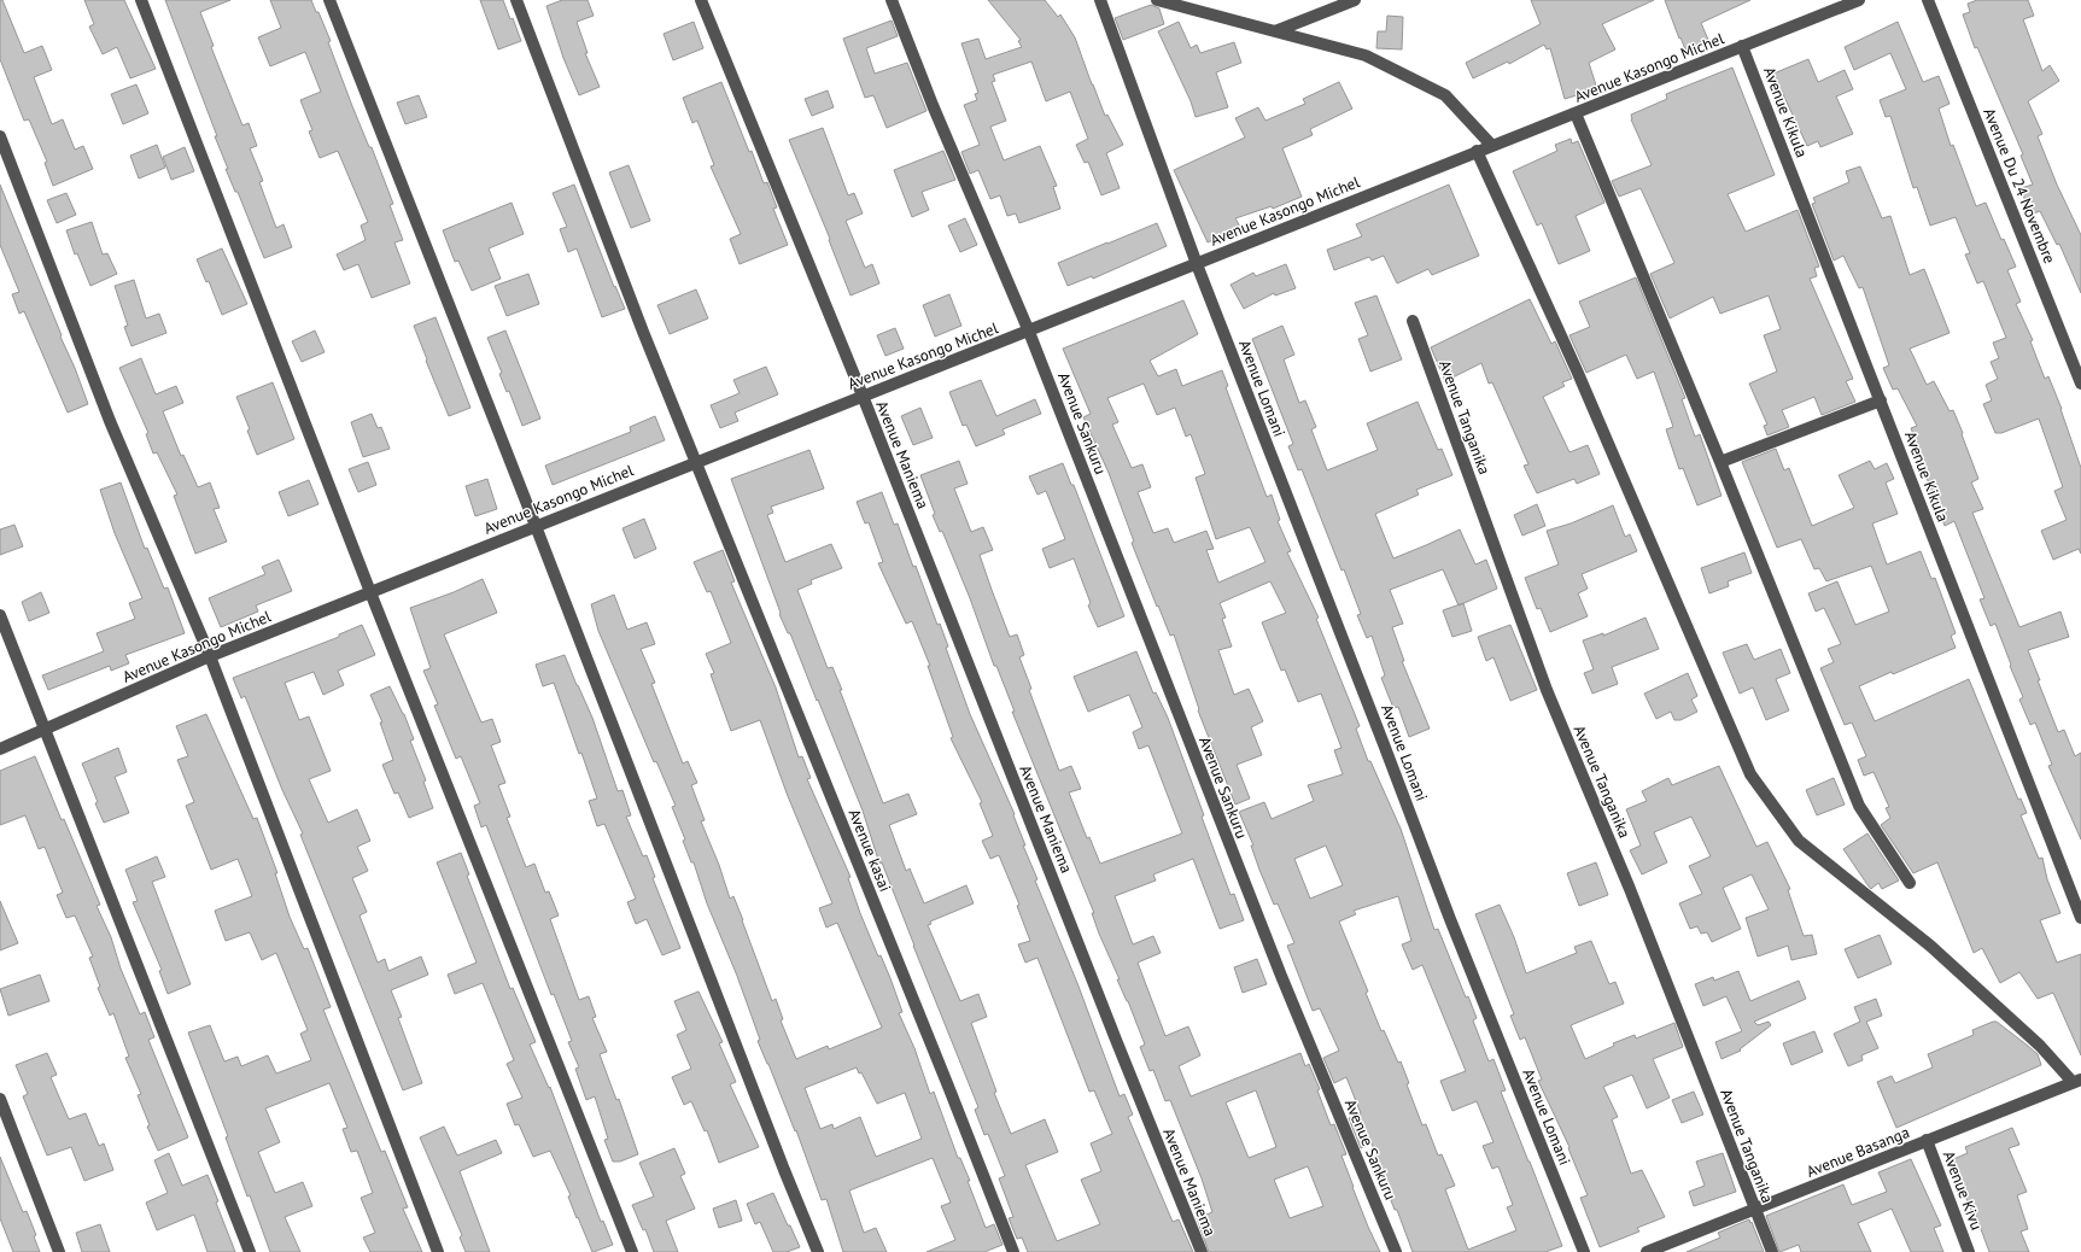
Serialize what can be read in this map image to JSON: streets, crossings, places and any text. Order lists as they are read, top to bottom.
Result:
{
  "streets": {
    "street": [
      "Avenue Kasongo Michel",
      "Avenue Kikula",
      "Avenue Du 24 Novembre",
      "Avenue Lomani",
      "Avenue Tanganika",
      "Avenue Sankuru",
      "Avenue Maniema",
      "Avenue kasai",
      "Avenue Basanga",
      "Avenue Kivu"
    ]
  },
  "crossings": [
    ["Avenue Kasongo Michel", "Avenue Kikula"],
    ["Avenue Kasongo Michel", "Avenue Lomani"],
    ["Avenue Kasongo Michel", "Avenue Sankuru"],
    ["Avenue Kasongo Michel", "Avenue Maniema"],
    ["Avenue Kasongo Michel", "Avenue kasai"],
    ["Avenue Tanganika", "Avenue Basanga"],
    ["Avenue Basanga", "Avenue Kivu"]
  ]
}
